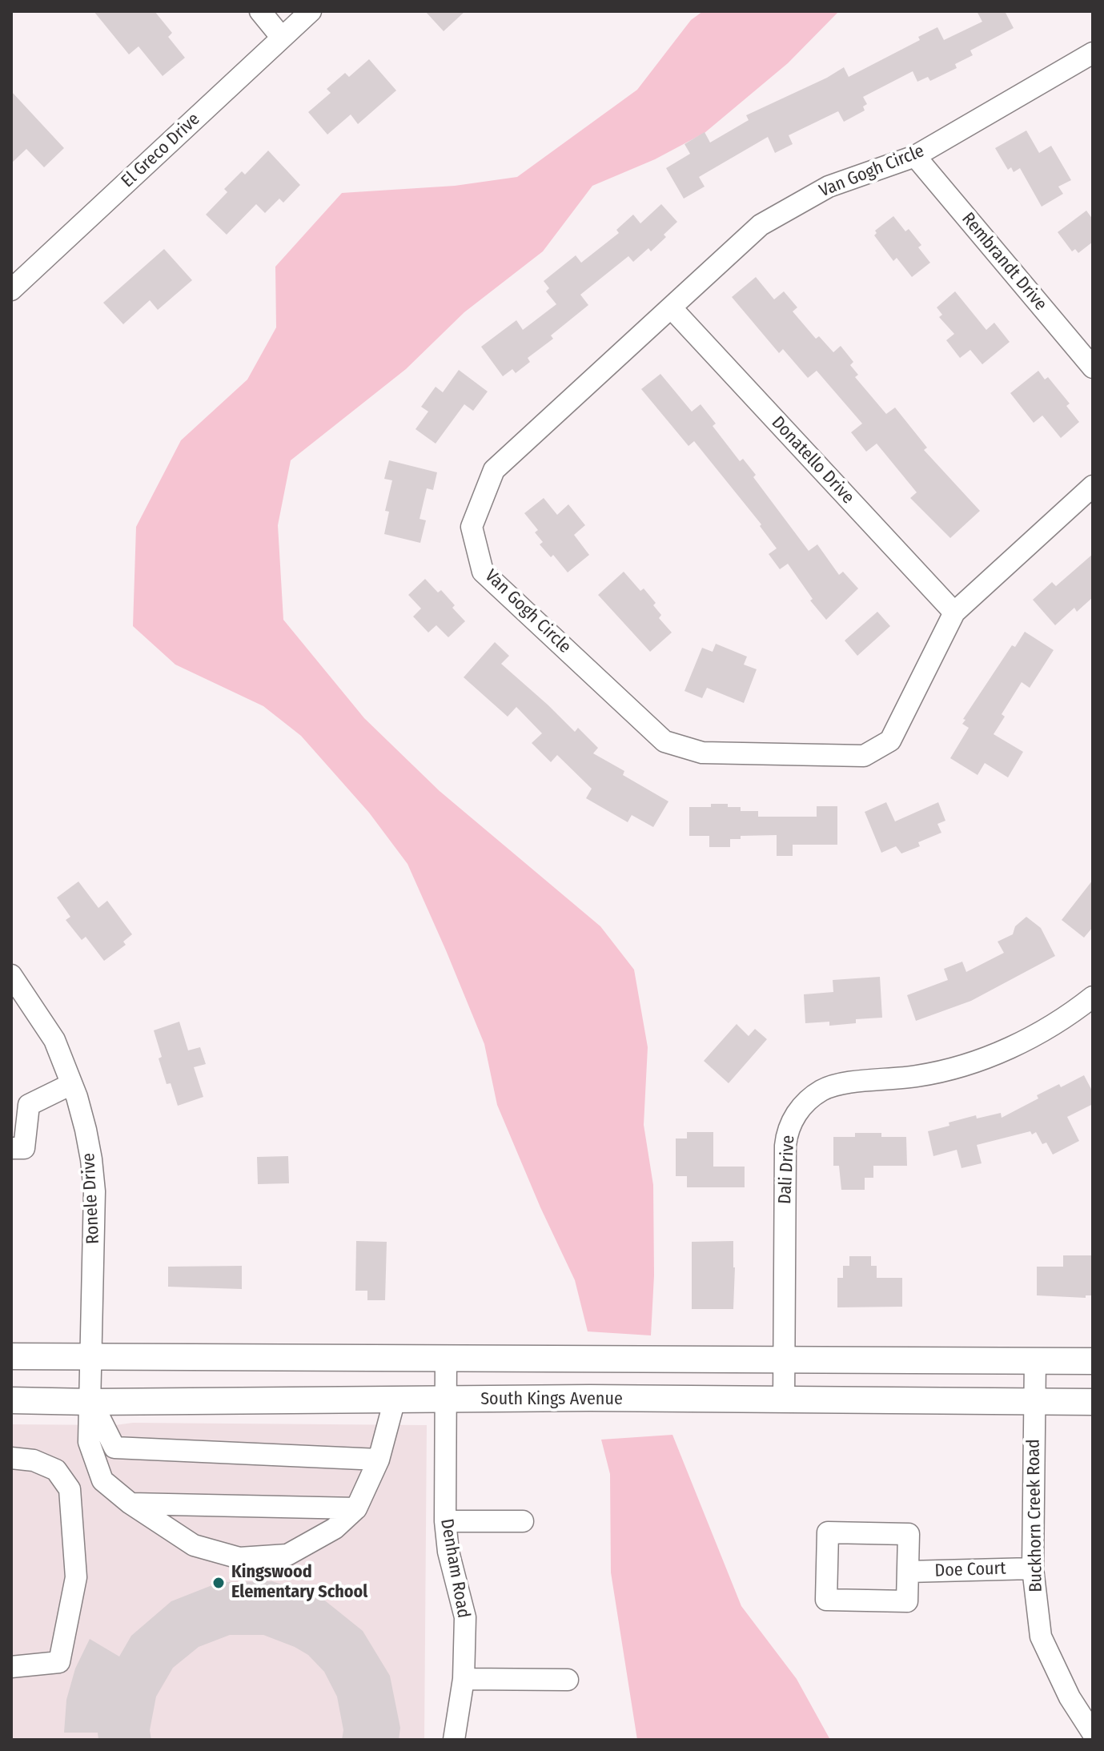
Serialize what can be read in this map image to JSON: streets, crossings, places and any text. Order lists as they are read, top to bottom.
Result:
{
  "streets": {
    "main road": ["South Kings Avenue"],
    "street": [
      "El Greco Drive",
      "Van Gogh Circle",
      "Rembrandt Drive",
      "Donatello Drive",
      "Dali Drive",
      "Ronele Drive",
      "Buckhorn Creek Road",
      "Denham Road",
      "Doe Court"
    ]
  },
  "crossings": [
    ["Van Gogh Circle", "Rembrandt Drive"],
    ["Van Gogh Circle", "Donatello Drive"],
    ["Dali Drive", "South Kings Avenue"],
    ["Ronele Drive", "South Kings Avenue"],
    ["South Kings Avenue", "Buckhorn Creek Road"],
    ["South Kings Avenue", "Denham Road"],
    ["Buckhorn Creek Road", "Doe Court"]
  ],
  "places": ["Kingswood Elementary School"]
}
